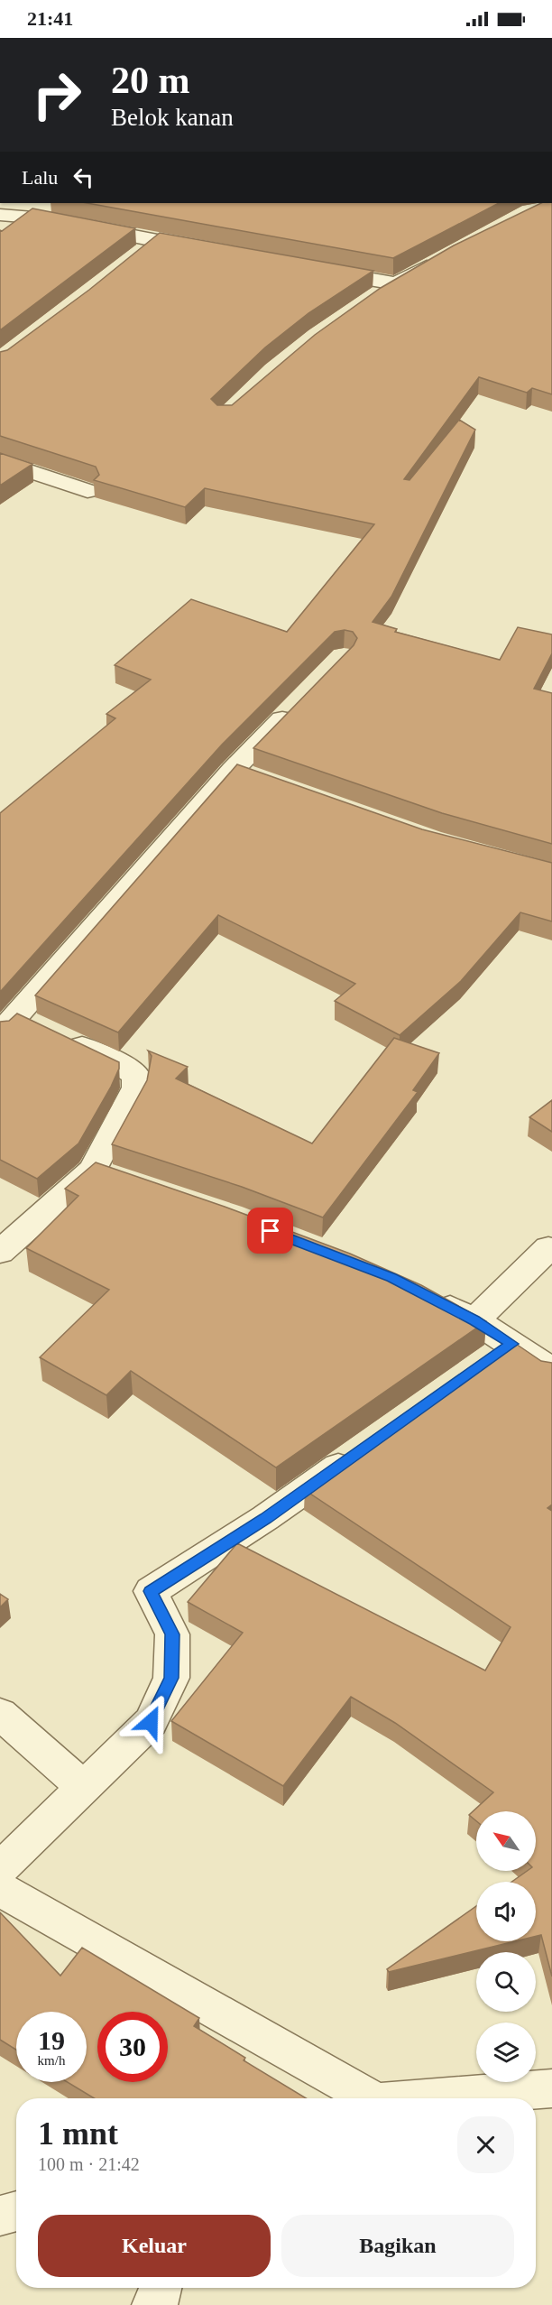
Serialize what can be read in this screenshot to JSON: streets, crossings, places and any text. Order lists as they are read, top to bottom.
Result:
{
  "north": "top left",
  "page": {
    "status": "21:41",
    "turn": ["20 m", "Belok kanan"],
    "then": "Lalu",
    "speed": "19 km/h",
    "limit": "30",
    "heading": ["1 mnt", "100 m · 21:42"],
    "buttons": ["Keluar", "Bagikan"]
  }
}
